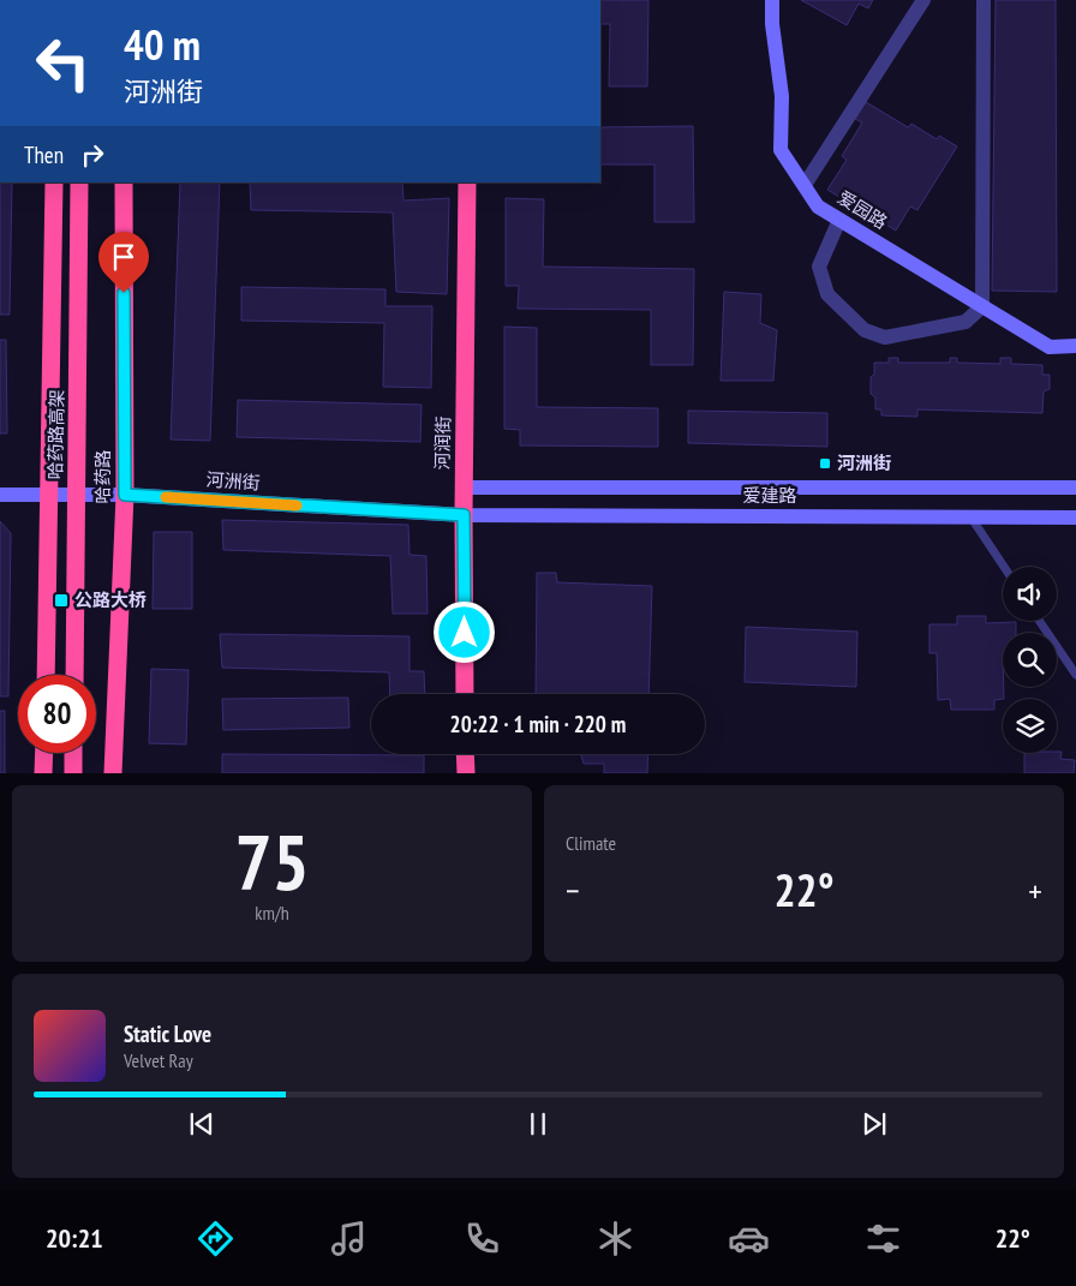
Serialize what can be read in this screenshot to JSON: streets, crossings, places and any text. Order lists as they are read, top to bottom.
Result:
{
  "streets": {
    "highway": ["哈药路高架", "河润街", "哈药路"],
    "main road": ["爱园路", "河洲街", "爱建路"]
  },
  "crossings": [
    ["河润街", "河洲街"],
    ["河润街", "爱建路"],
    ["哈药路", "河洲街"],
    ["河洲街", "爱建路"]
  ],
  "places": {
    "transit": ["河洲街", "公路大桥"]
  },
  "page": {
    "turn": ["40 m", "河洲街"],
    "then": "Then",
    "limit": "80",
    "trip": "20:22 · 1 min · 220 m",
    "tile": [
      ["75", "km/h"],
      "Climate"
    ],
    "heat": ["−", "22°", "+"],
    "song": ["Static Love", "Velvet Ray"],
    "tabs": ["20:21", "22°"]
  }
}
